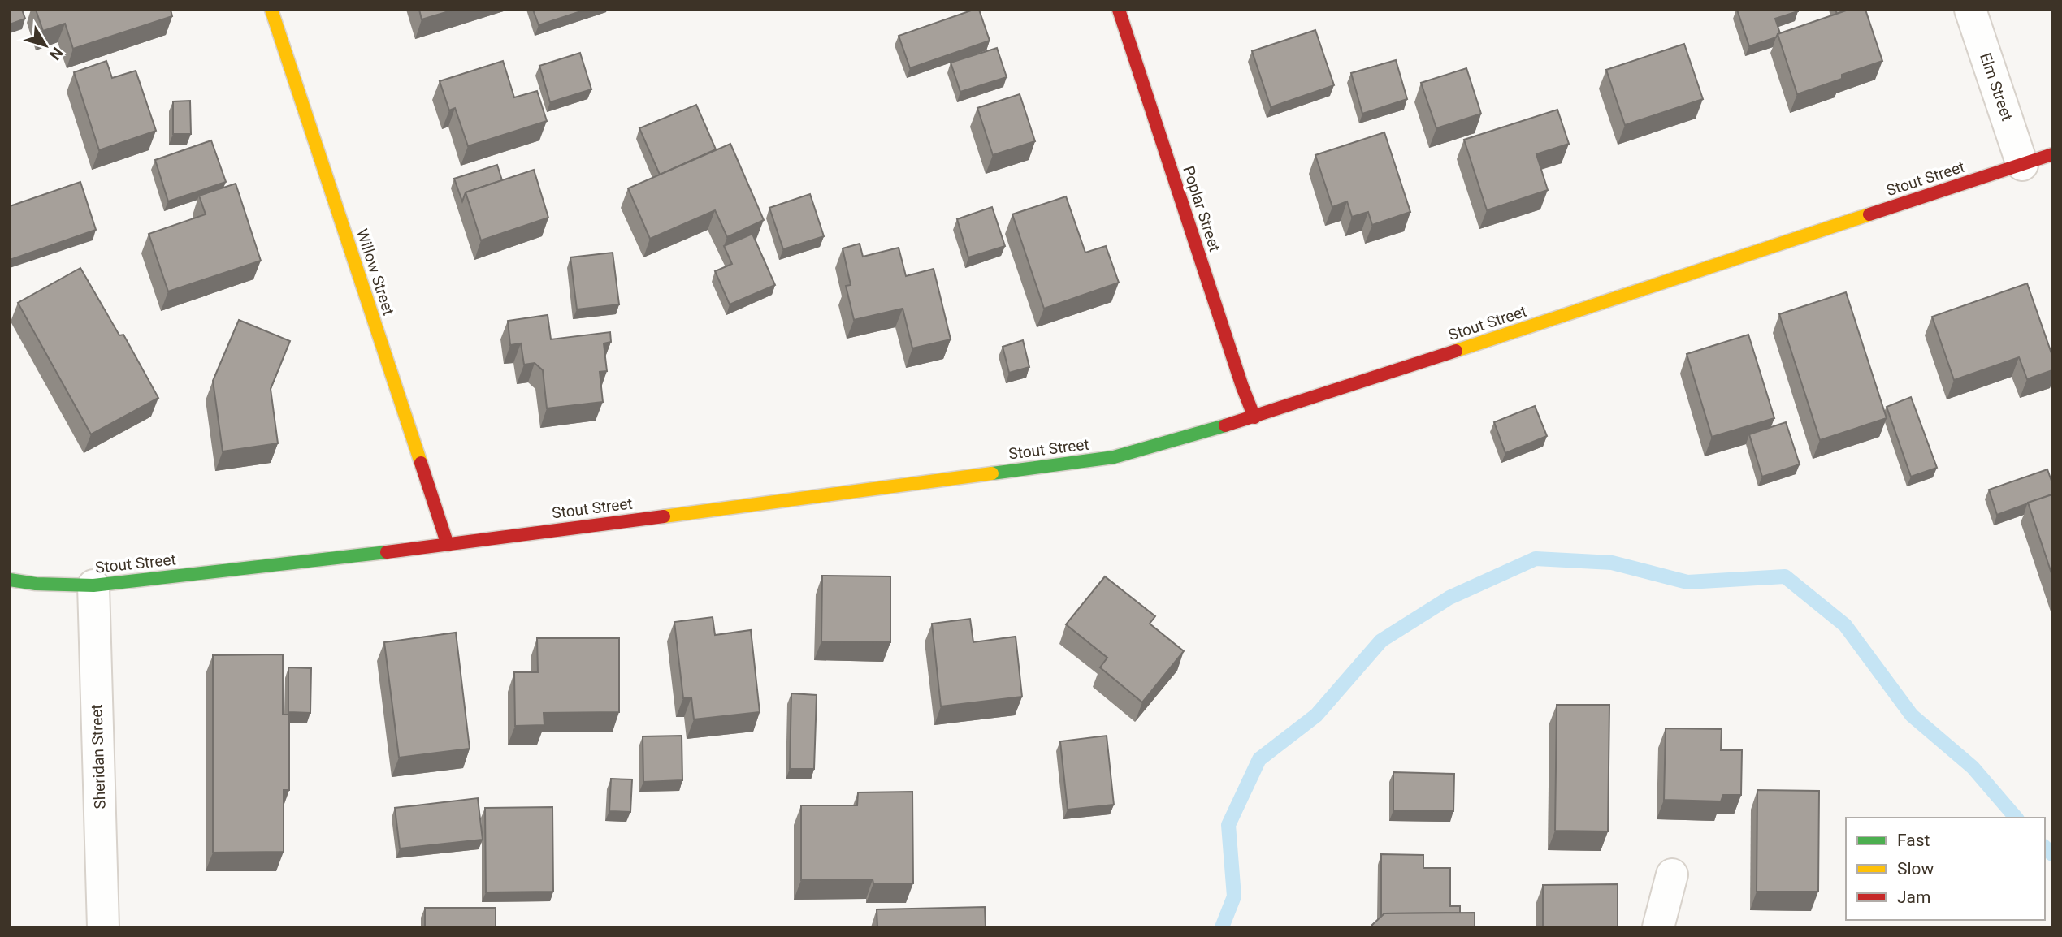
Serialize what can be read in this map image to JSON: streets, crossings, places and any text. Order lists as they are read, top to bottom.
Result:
{
  "streets": {
    "street": [
      "Elm Street",
      "Stout Street",
      "Poplar Street",
      "Willow Street",
      "Sheridan Street"
    ]
  },
  "crossings": [
    ["Elm Street", "Stout Street"],
    ["Stout Street", "Poplar Street"],
    ["Stout Street", "Willow Street"],
    ["Stout Street", "Sheridan Street"]
  ],
  "legend": ["Fast", "Slow", "Jam"],
  "north": "bottom right"
}
